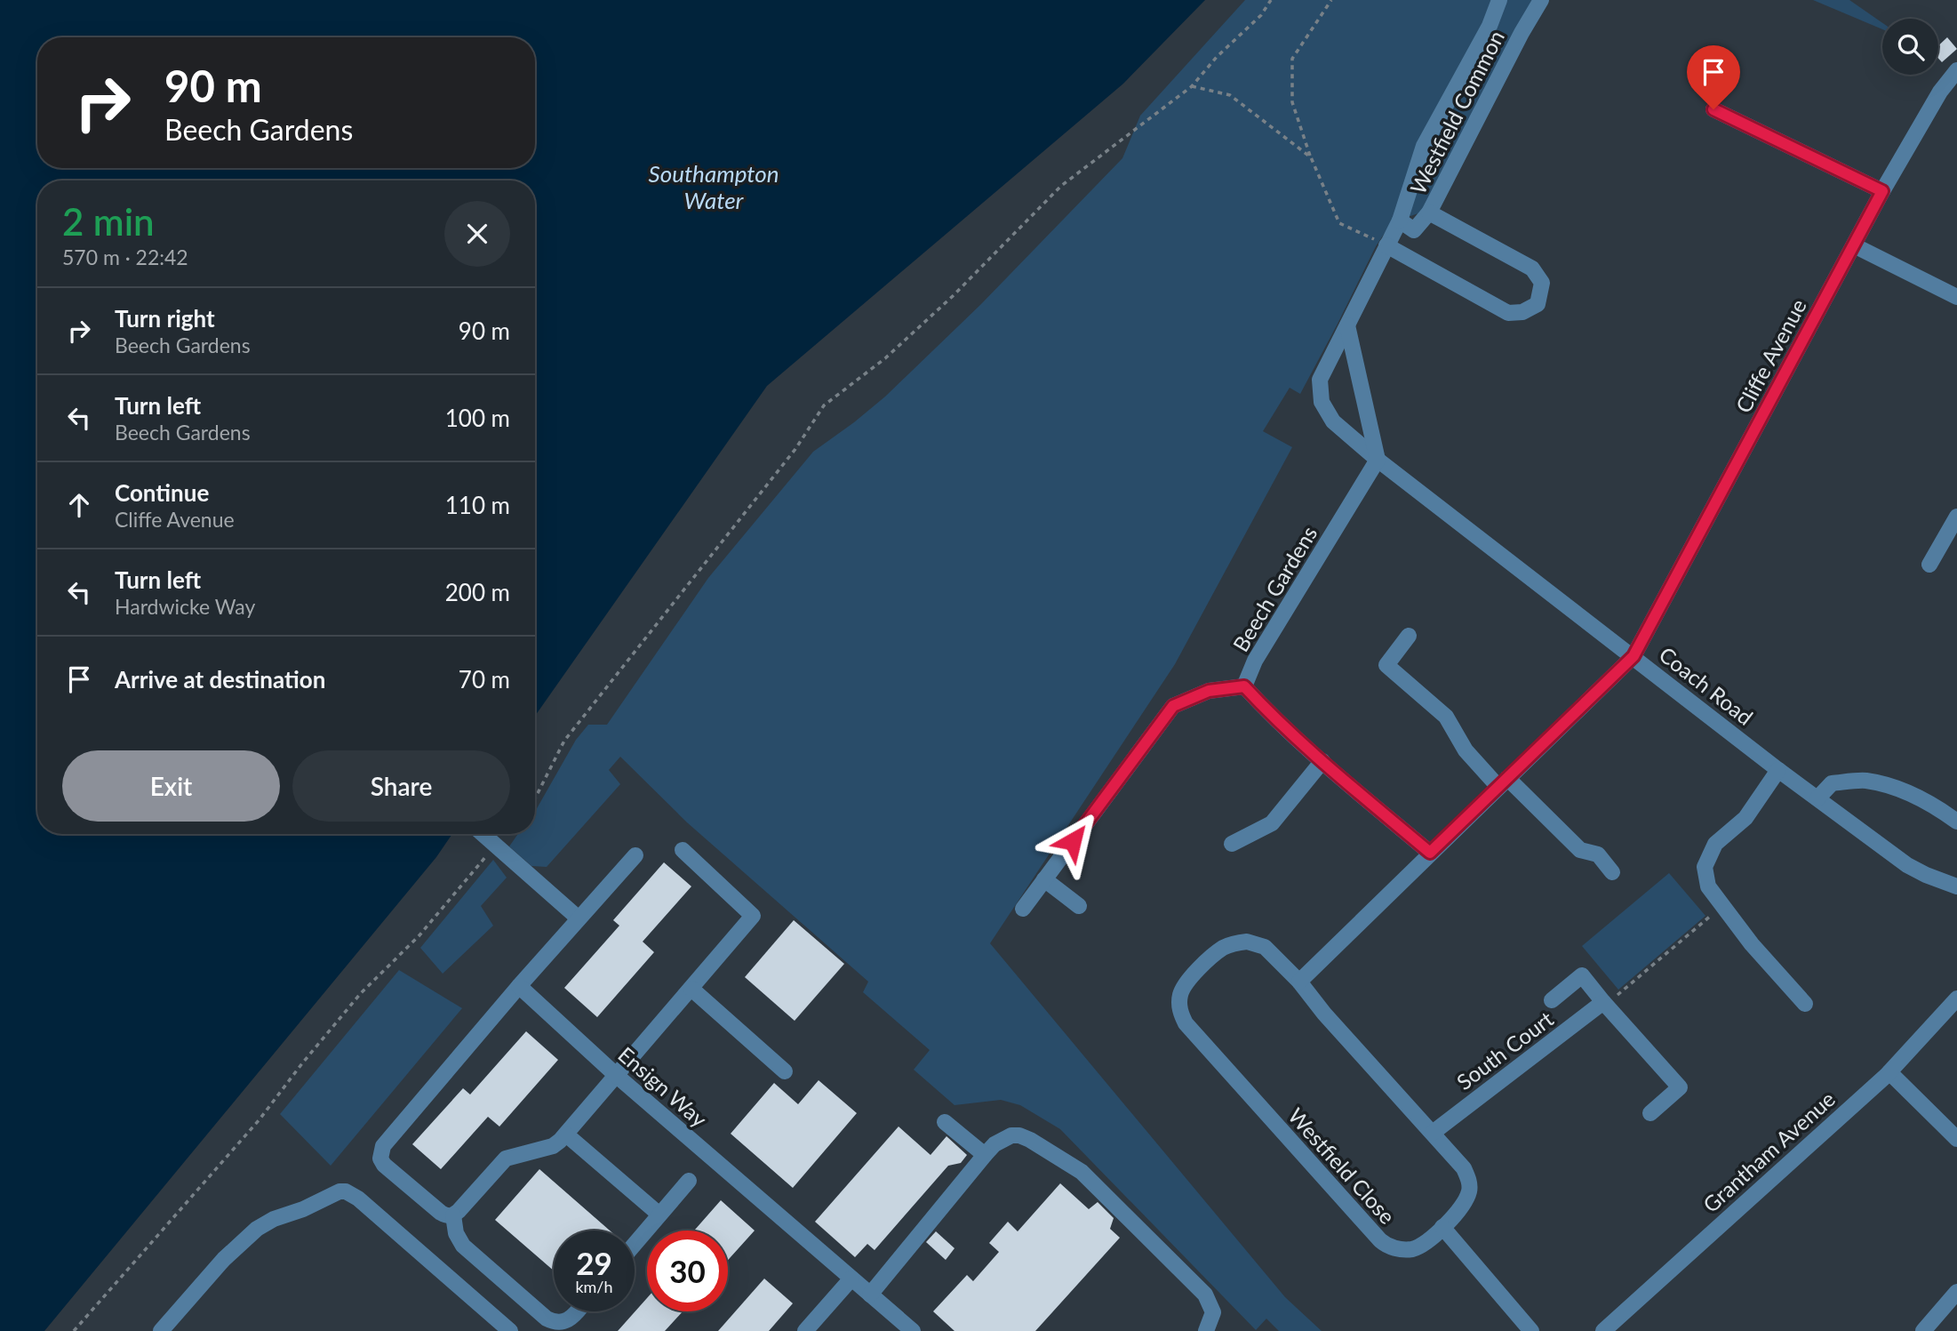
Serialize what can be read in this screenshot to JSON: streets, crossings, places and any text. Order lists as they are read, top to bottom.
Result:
{
  "streets": {
    "street": [
      "Westfield Common",
      "Cliffe Avenue",
      "Beech Gardens",
      "Coach Road",
      "South Court",
      "Ensign Way",
      "Grantham Avenue",
      "Westfield Close"
    ]
  },
  "crossings": [
    ["Westfield Common", "Coach Road"],
    ["Cliffe Avenue", "Coach Road"],
    ["Beech Gardens", "Coach Road"],
    ["South Court", "Westfield Close"]
  ],
  "water": ["Southampton Water"],
  "page": {
    "turn": ["90 m", "Beech Gardens"],
    "heading": ["2 min", "570 m · 22:42"],
    "list": [
      {
        "name": "Turn right",
        "note": "Beech Gardens",
        "value": "90 m"
      },
      {
        "name": "Turn left",
        "note": "Beech Gardens",
        "value": "100 m"
      },
      {
        "name": "Continue",
        "note": "Cliffe Avenue",
        "value": "110 m"
      },
      {
        "name": "Turn left",
        "note": "Hardwicke Way",
        "value": "200 m"
      },
      {
        "name": "Arrive at destination",
        "value": "70 m"
      }
    ],
    "buttons": ["Exit", "Share"],
    "speed": "29 km/h",
    "limit": "30"
  }
}
